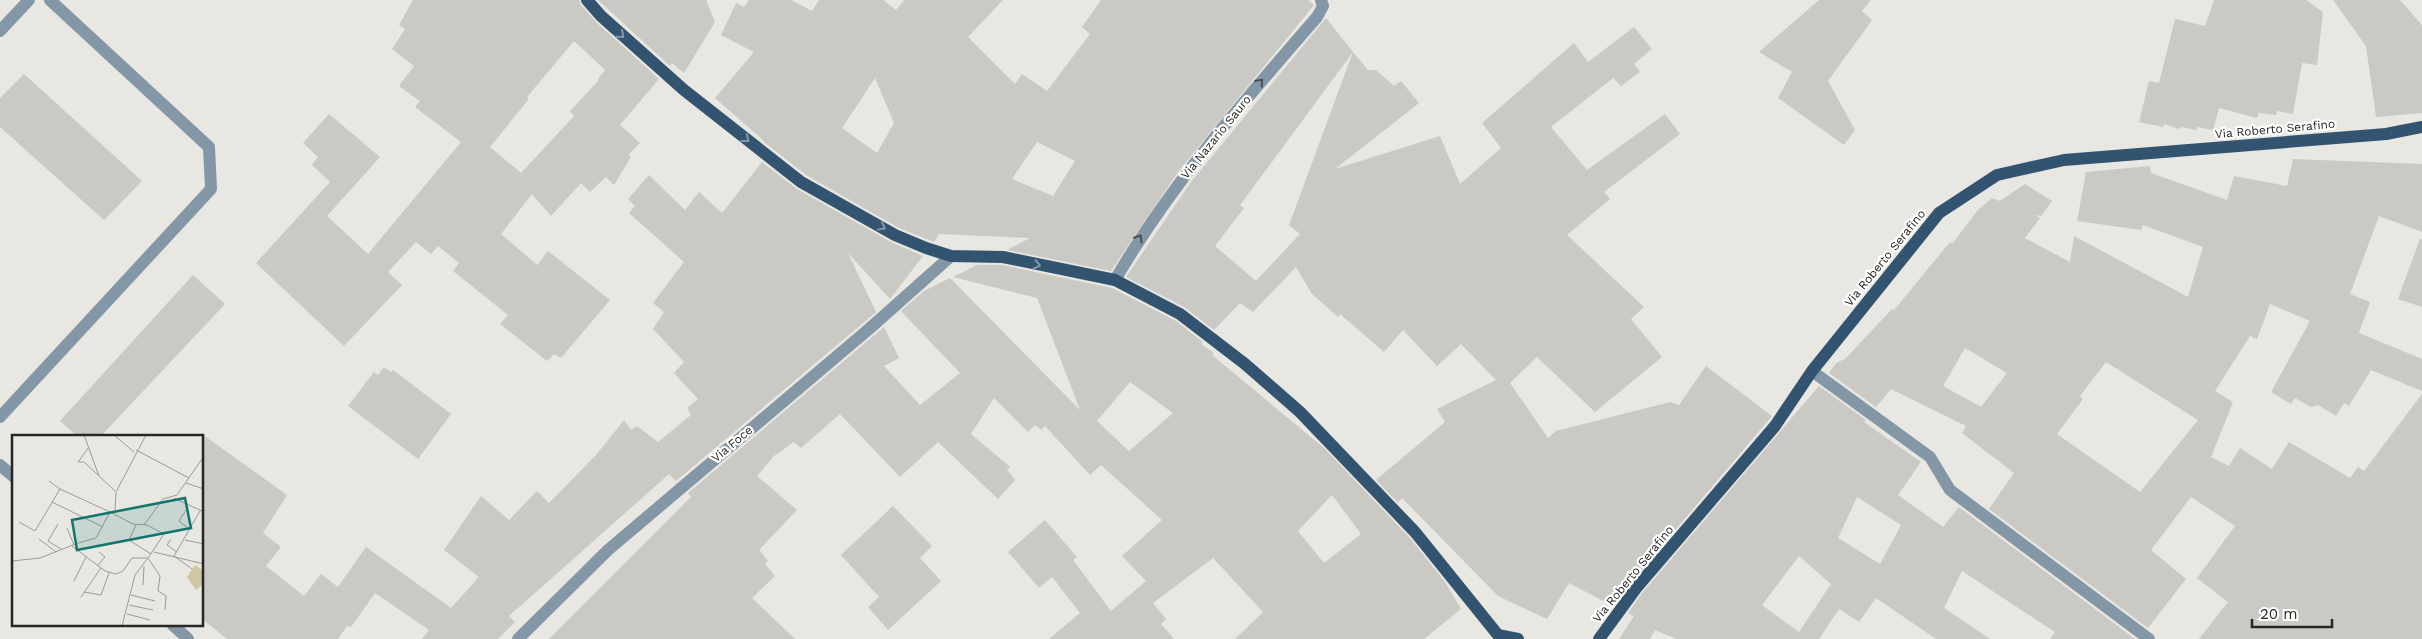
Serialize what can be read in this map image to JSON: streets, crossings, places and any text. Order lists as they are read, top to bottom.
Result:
{
  "streets": {
    "main road": ["Via Roberto Serafino"],
    "street": ["Via Nazario Sauro", "Via Foce"]
  },
  "one_way": ["Via Nazario Sauro"],
  "scale_bar": "20 m"
}
